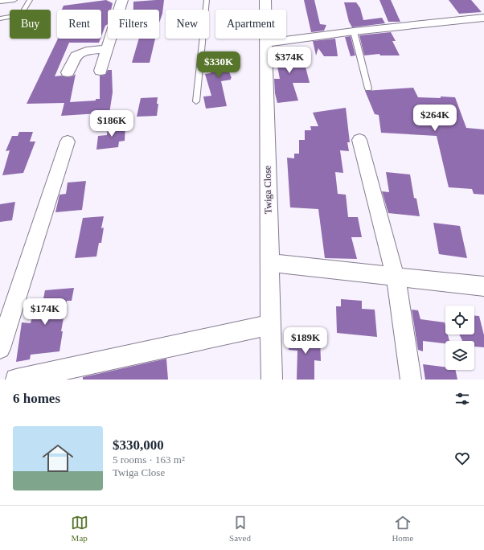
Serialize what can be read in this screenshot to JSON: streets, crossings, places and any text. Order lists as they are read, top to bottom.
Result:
{
  "streets": {
    "street": ["Twiga Close"]
  },
  "page": {
    "chip": [
      "Buy",
      "Rent",
      "Filters",
      "New",
      "Apartment"
    ],
    "price": [
      "$374K",
      "$330K",
      "$264K",
      "$186K",
      "$174K",
      "$189K"
    ],
    "heading": "6 homes",
    "list": [
      {
        "name": "$330,000",
        "note": "5 rooms · 163 m² · Twiga Close"
      }
    ],
    "tabs": ["Map", "Saved", "Home"]
  }
}
